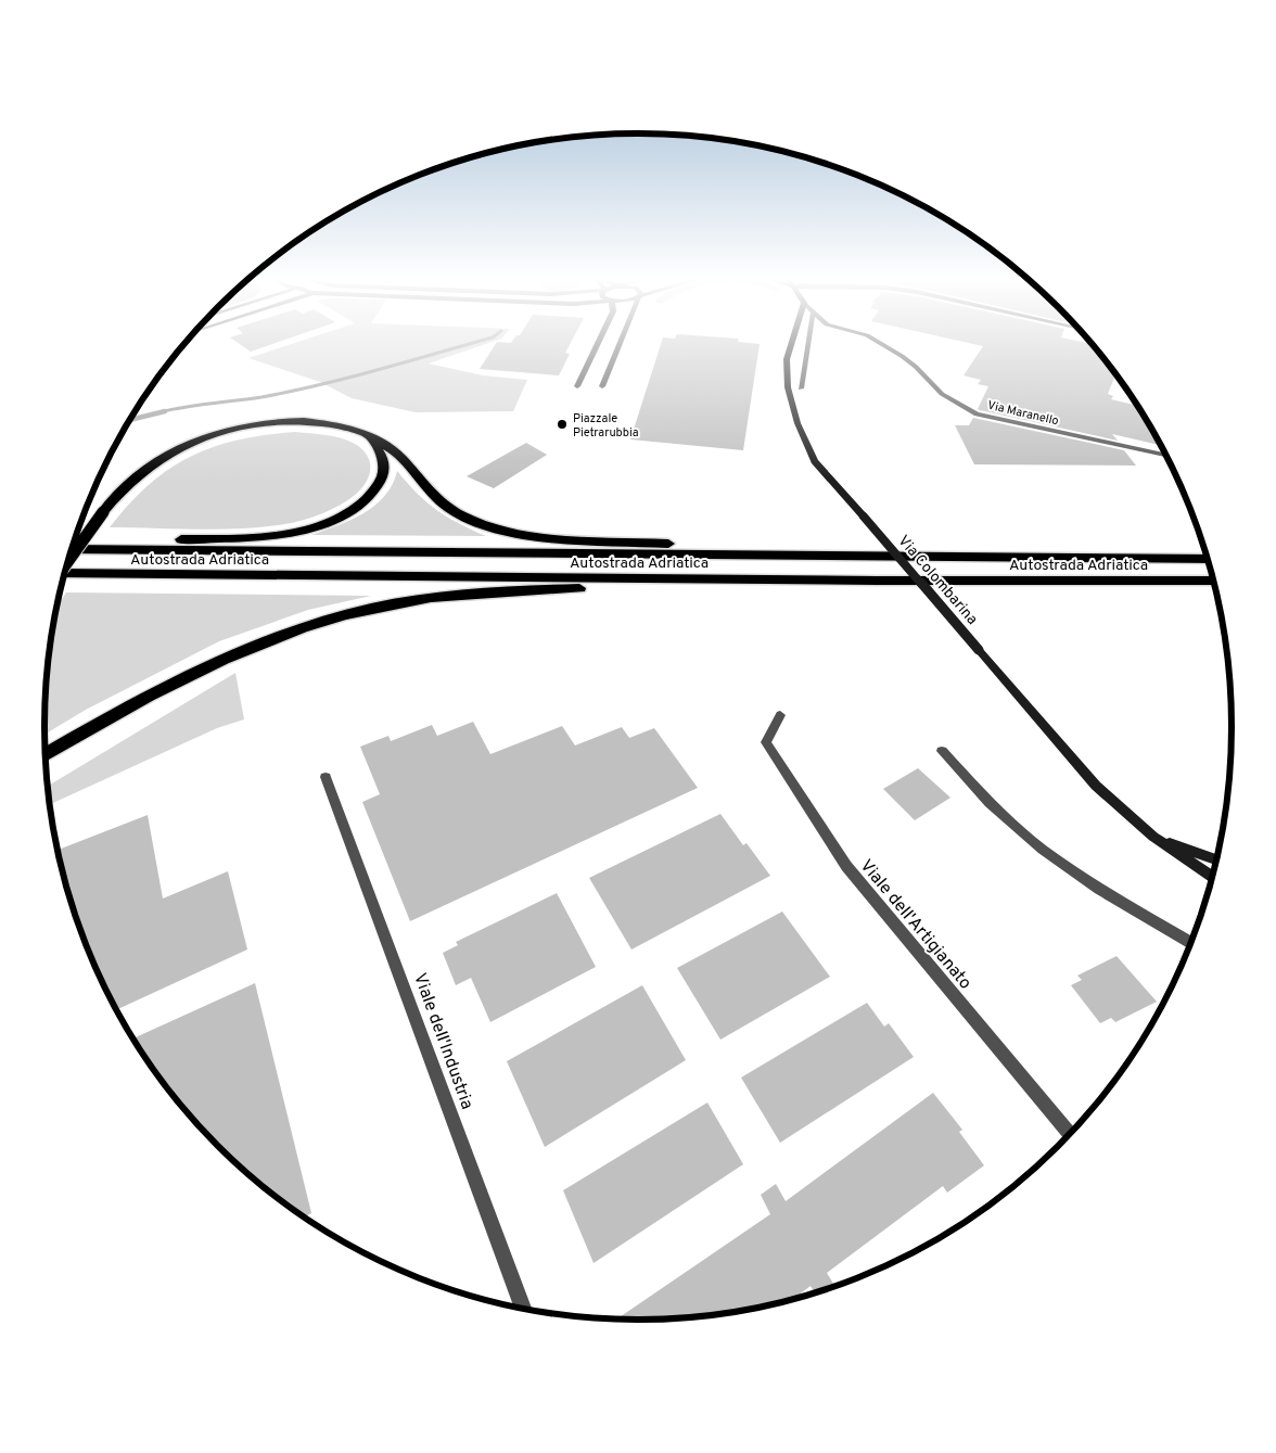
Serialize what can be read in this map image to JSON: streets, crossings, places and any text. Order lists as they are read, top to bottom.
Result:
{
  "streets": {
    "highway": ["Autostrada Adriatica"],
    "street": [
      "Via Maranello",
      "Via Colombarina",
      "Viale dell'Artigianato",
      "Viale dell'Industria"
    ]
  },
  "places": ["Piazzale Pietrarubbia"]
}
